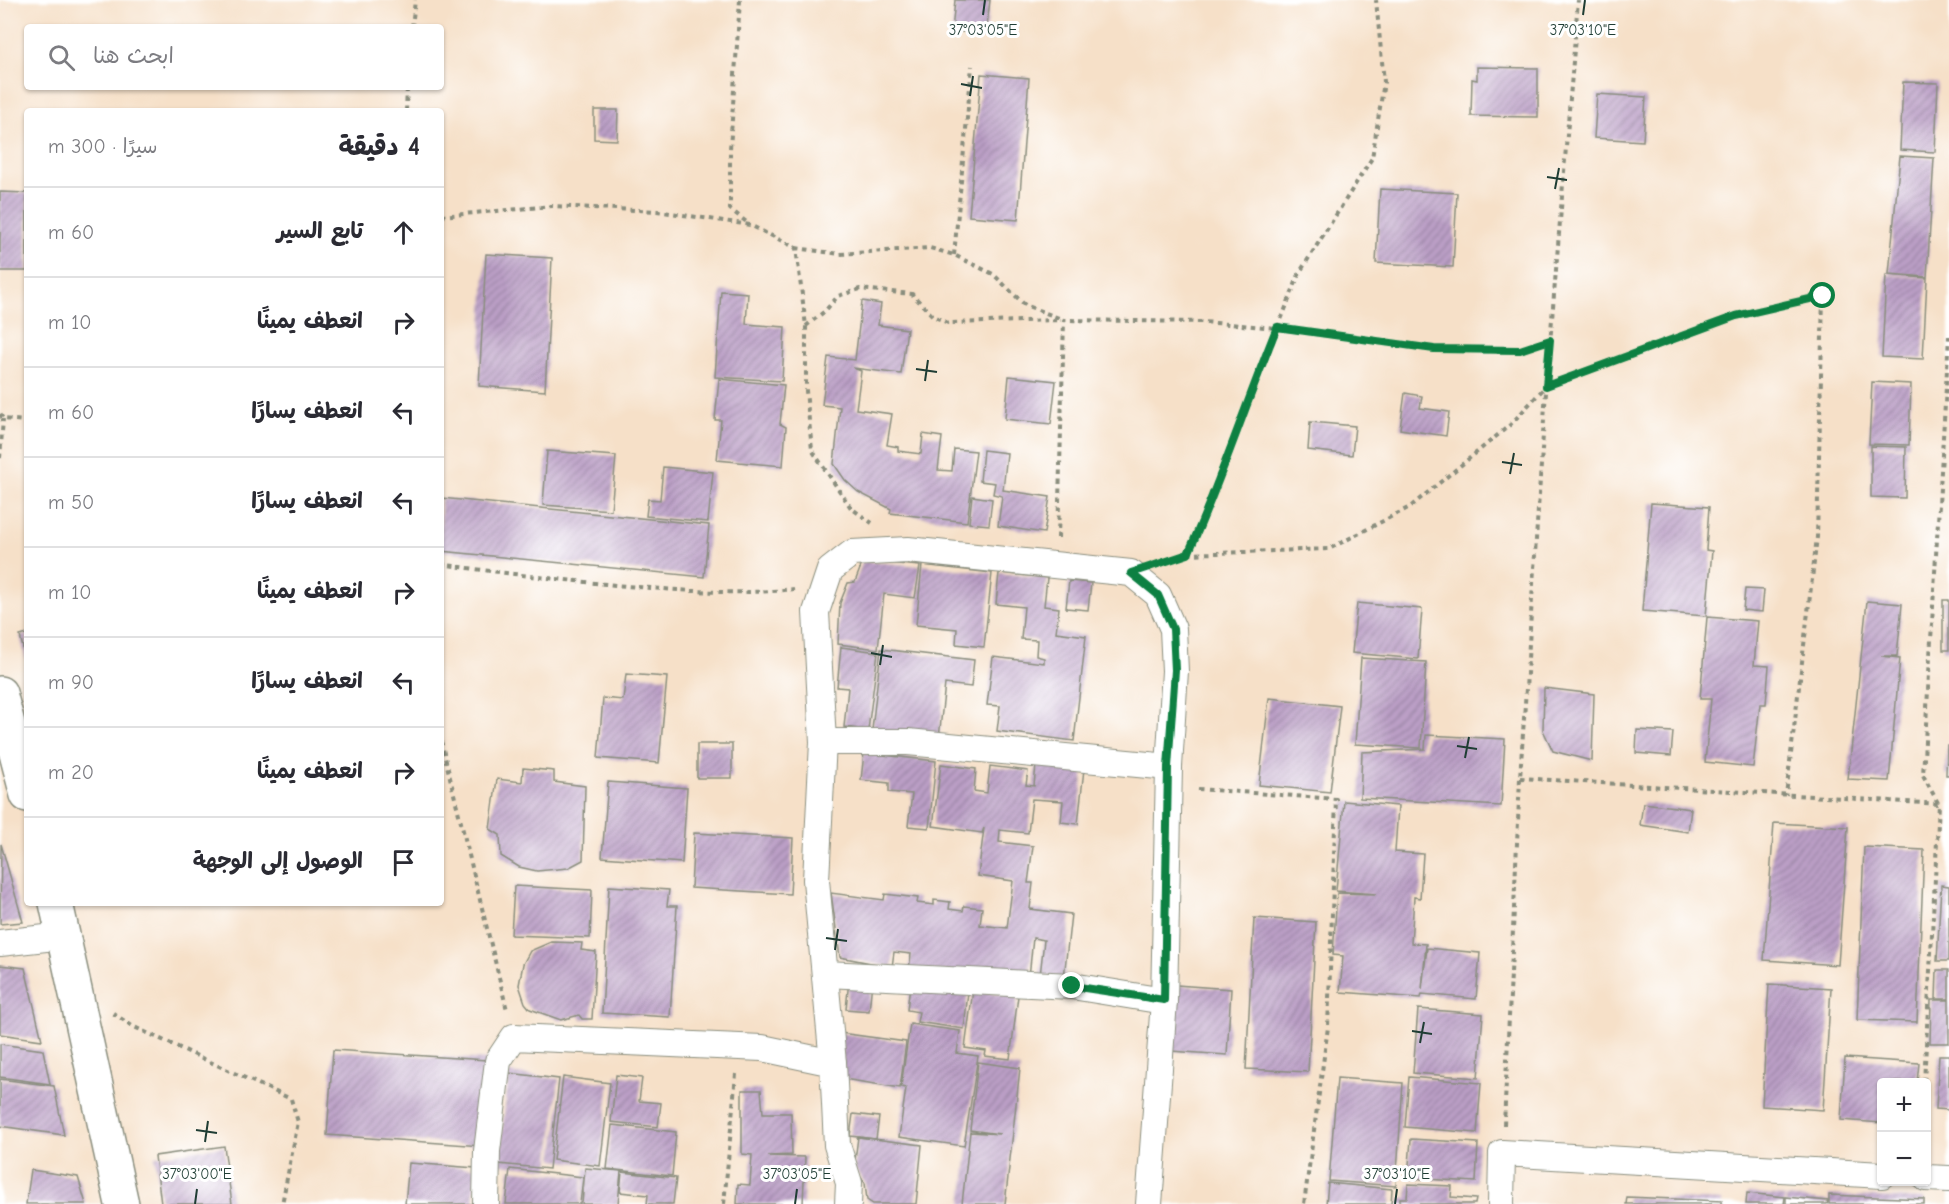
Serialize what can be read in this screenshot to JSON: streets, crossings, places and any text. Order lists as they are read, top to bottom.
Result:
{
  "page": {
    "search": "ابحث هنا",
    "heading": ["4 دقيقة", "سيرًا · 300 m"],
    "list": [
      ["تابع السير", "60 m"],
      ["انعطف يمينًا", "10 m"],
      ["انعطف يسارًا", "60 m"],
      ["انعطف يسارًا", "50 m"],
      ["انعطف يمينًا", "10 m"],
      ["انعطف يسارًا", "90 m"],
      ["انعطف يمينًا", "20 m"],
      "الوصول إلى الوجهة"
    ],
    "map_buttons": ["+", "−"]
  },
  "coordinates": ["37°03'05\"E", "37°03'10\"E", "37°03'00\"E"]
}
